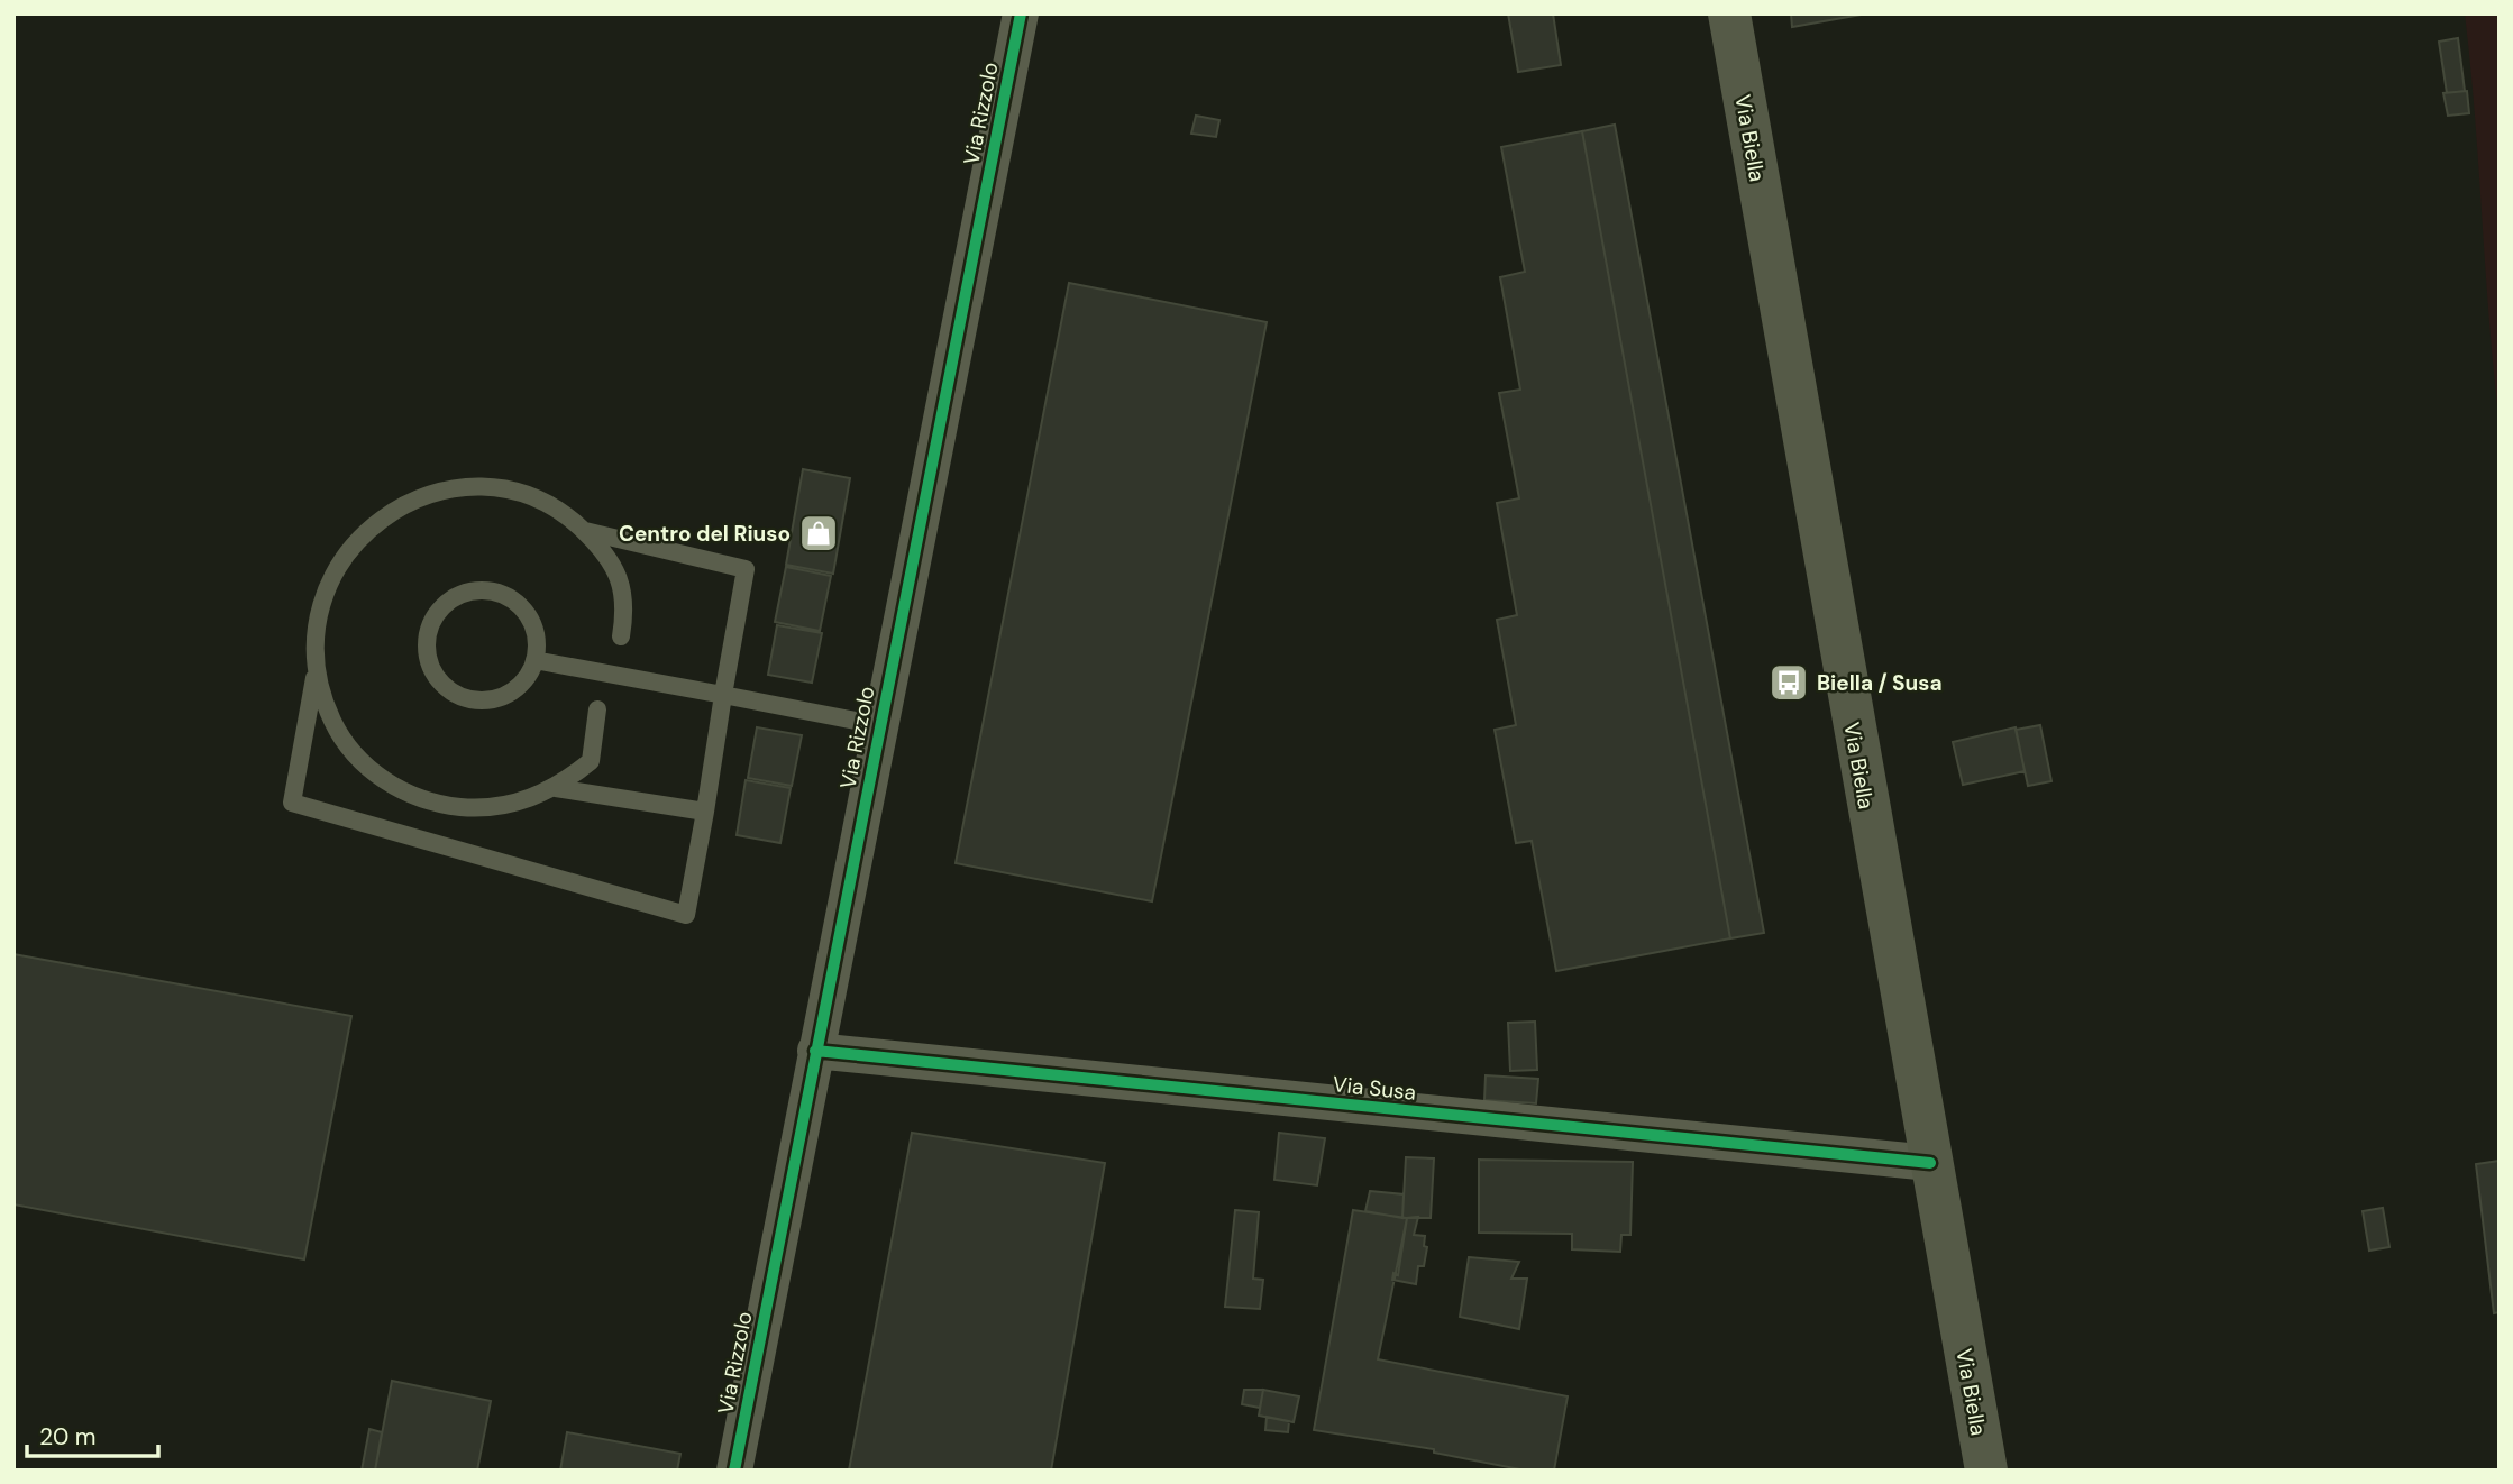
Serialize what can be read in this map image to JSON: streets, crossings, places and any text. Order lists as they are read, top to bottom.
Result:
{
  "streets": {
    "main road": ["Via Biella"],
    "street": ["Via Rizzolo", "Via Susa"]
  },
  "crossings": [
    ["Via Rizzolo", "Via Susa"],
    ["Via Biella", "Via Susa"]
  ],
  "places": {
    "shop": ["Centro del Riuso"],
    "bus stop": ["Biella / Susa"]
  },
  "scale_bar": "20 m"
}
